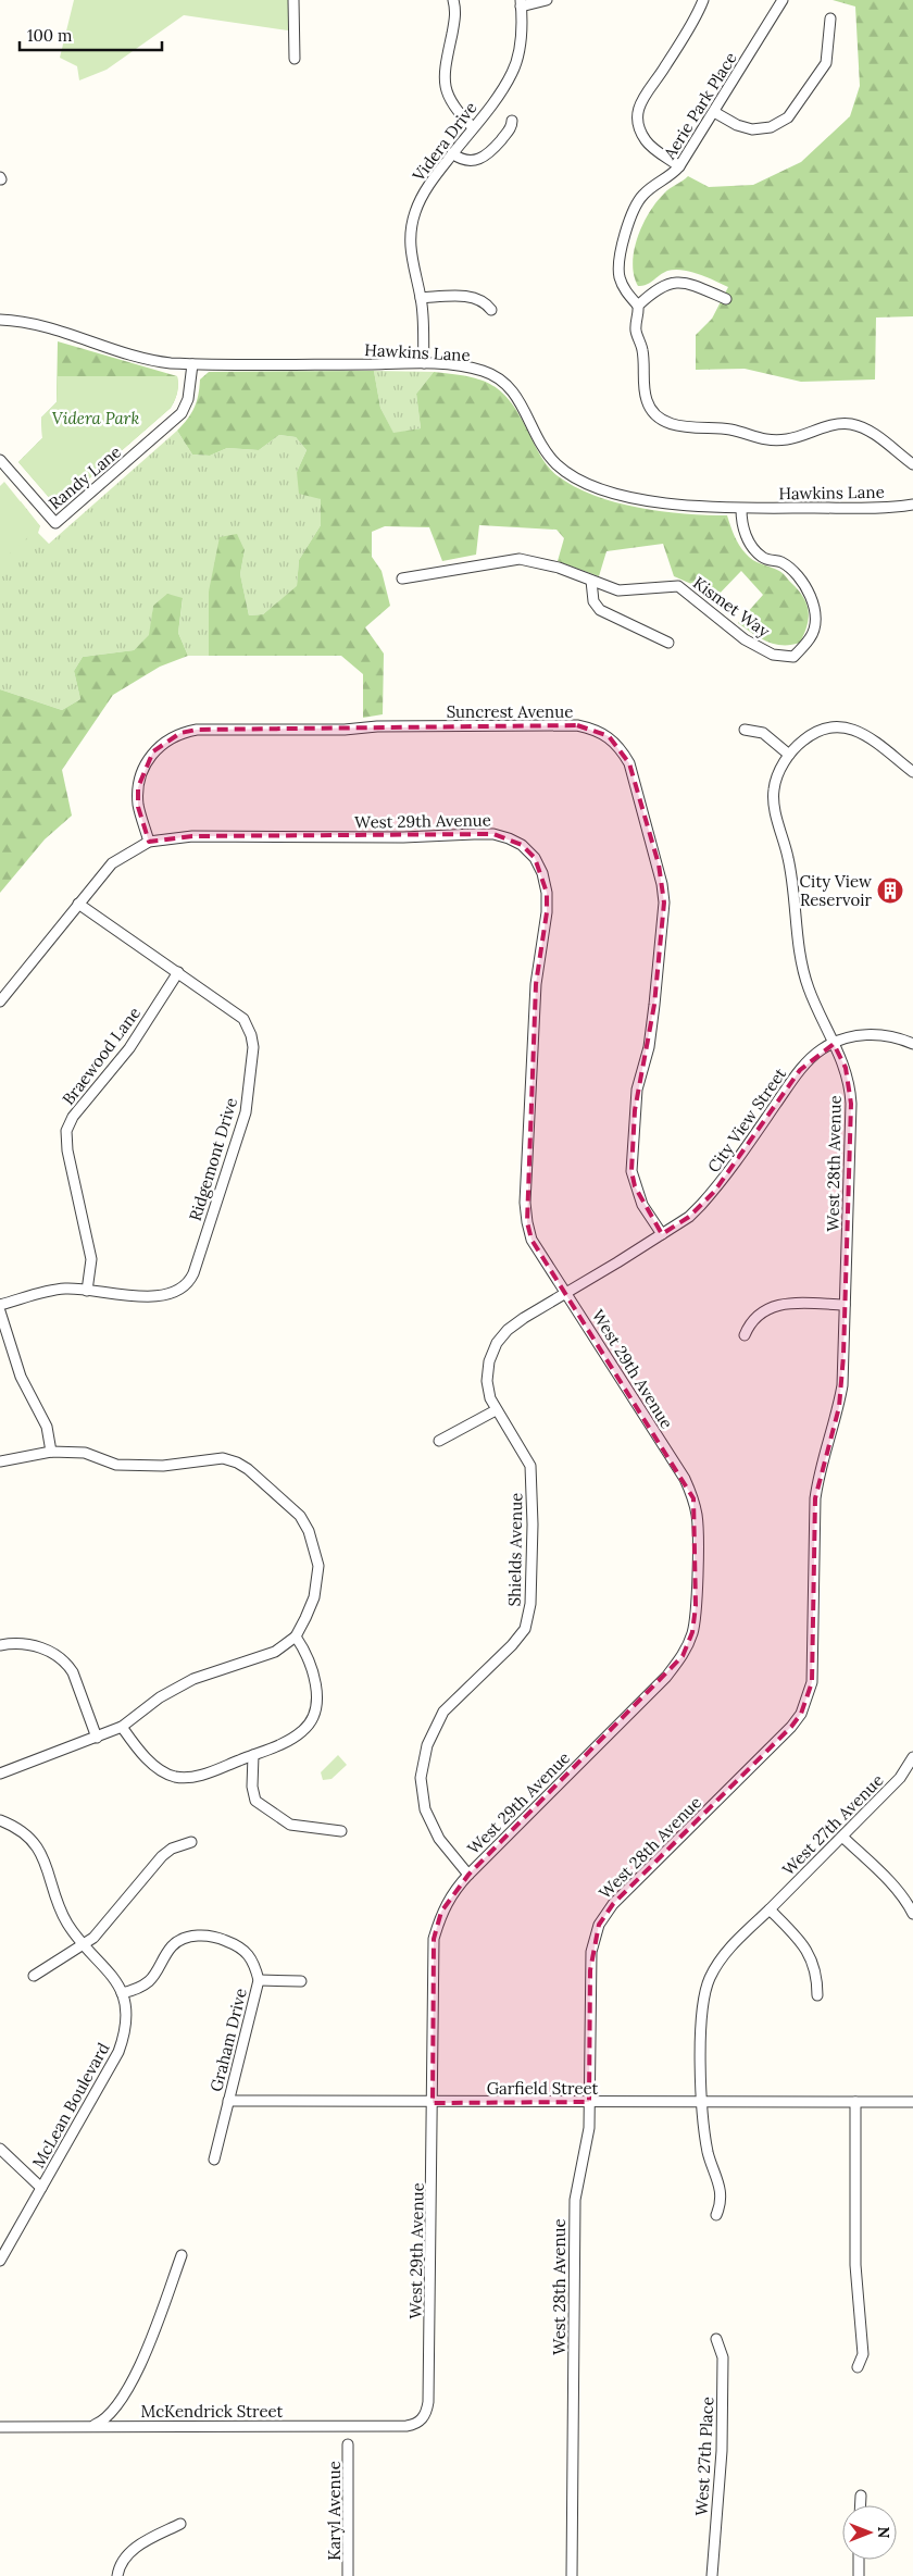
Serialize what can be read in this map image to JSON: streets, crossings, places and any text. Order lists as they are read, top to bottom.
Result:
{
  "streets": {
    "street": [
      "Aerie Park Place",
      "Videra Drive",
      "Hawkins Lane",
      "Randy Lane",
      "Kismet Way",
      "Suncrest Avenue",
      "West 29th Avenue",
      "Braewood Lane",
      "City View Street",
      "Ridgemont Drive",
      "West 28th Avenue",
      "Shields Avenue",
      "West 27th Avenue",
      "Graham Drive",
      "Garfield Street",
      "McLean Boulevard",
      "McKendrick Street",
      "West 27th Place",
      "Karyl Avenue"
    ]
  },
  "crossings": [
    ["Videra Drive", "Hawkins Lane"],
    ["Hawkins Lane", "Randy Lane"],
    ["Hawkins Lane", "Kismet Way"],
    ["Suncrest Avenue", "West 29th Avenue"],
    ["Suncrest Avenue", "City View Street"],
    ["West 29th Avenue", "Ridgemont Drive"],
    ["West 29th Avenue", "Shields Avenue"],
    ["West 29th Avenue", "Garfield Street"],
    ["West 29th Avenue", "McKendrick Street"],
    ["Braewood Lane", "Ridgemont Drive"],
    ["City View Street", "West 28th Avenue"],
    ["City View Street", "Shields Avenue"],
    ["West 28th Avenue", "Garfield Street"],
    ["West 27th Avenue", "Garfield Street"],
    ["Graham Drive", "Garfield Street"],
    ["Graham Drive", "McLean Boulevard"]
  ],
  "parks": ["Videra Park"],
  "places": {
    "building": ["City View Reservoir"]
  },
  "scale_bar": "100 m",
  "north": "right"
}
